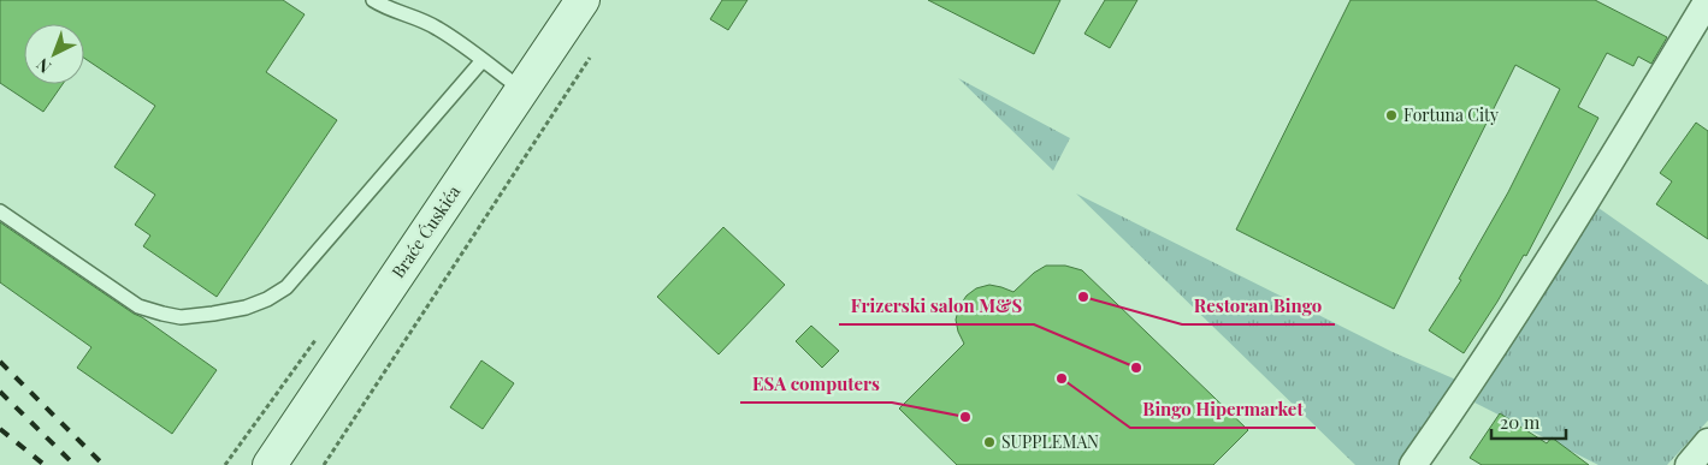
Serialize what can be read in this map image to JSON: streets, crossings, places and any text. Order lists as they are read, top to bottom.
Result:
{
  "streets": {
    "main road": ["Braće Ćuskića"]
  },
  "places": [
    "Fortuna City",
    "Restoran Bingo",
    "Frizerski salon M&S",
    "Bingo Hipermarket",
    "ESA computers",
    "SUPPLEMAN"
  ],
  "scale_bar": "20 m",
  "north": "bottom left"
}
